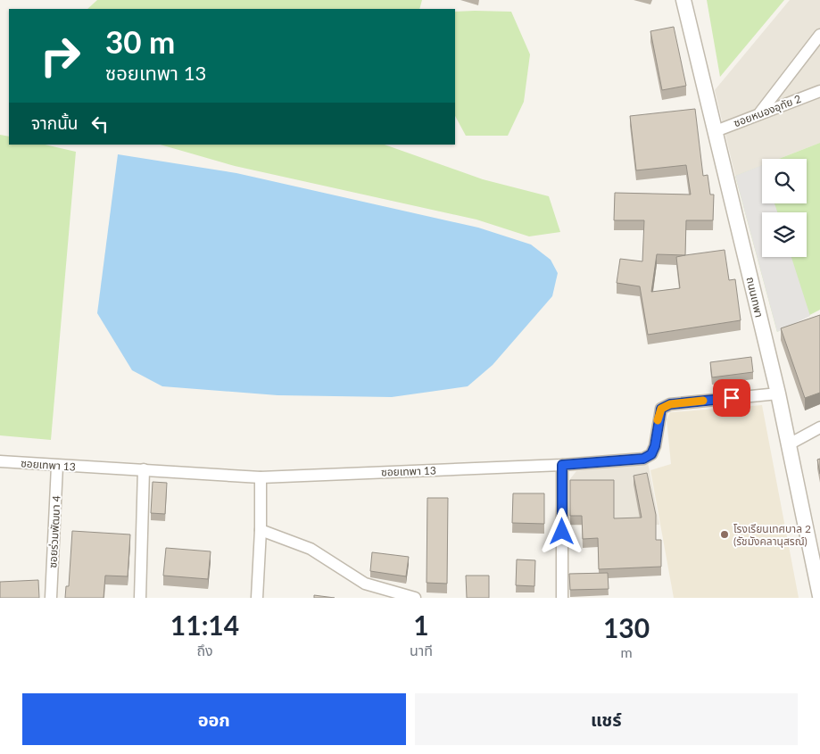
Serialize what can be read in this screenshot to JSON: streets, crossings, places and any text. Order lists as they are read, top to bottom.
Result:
{
  "streets": {
    "street": [
      "ซอยหนองอุทัย 2",
      "ถนนเทพา",
      "ซอยเทพา 13",
      "ซอยร่วมพัฒนา 4"
    ]
  },
  "crossings": [
    ["ซอยหนองอุทัย 2", "ถนนเทพา"],
    ["ถนนเทพา", "ซอยเทพา 13"],
    ["ซอยเทพา 13", "ซอยร่วมพัฒนา 4"]
  ],
  "places": ["โรงเรียนเทศบาล 2 (รัชมังคลานุสรณ์)"],
  "page": {
    "turn": ["30 m", "ซอยเทพา 13"],
    "then": "จากนั้น",
    "eta": [
      "11:14",
      "ถึง",
      "1",
      "นาที",
      "130",
      "m"
    ],
    "buttons": ["ออก", "แชร์"]
  }
}
